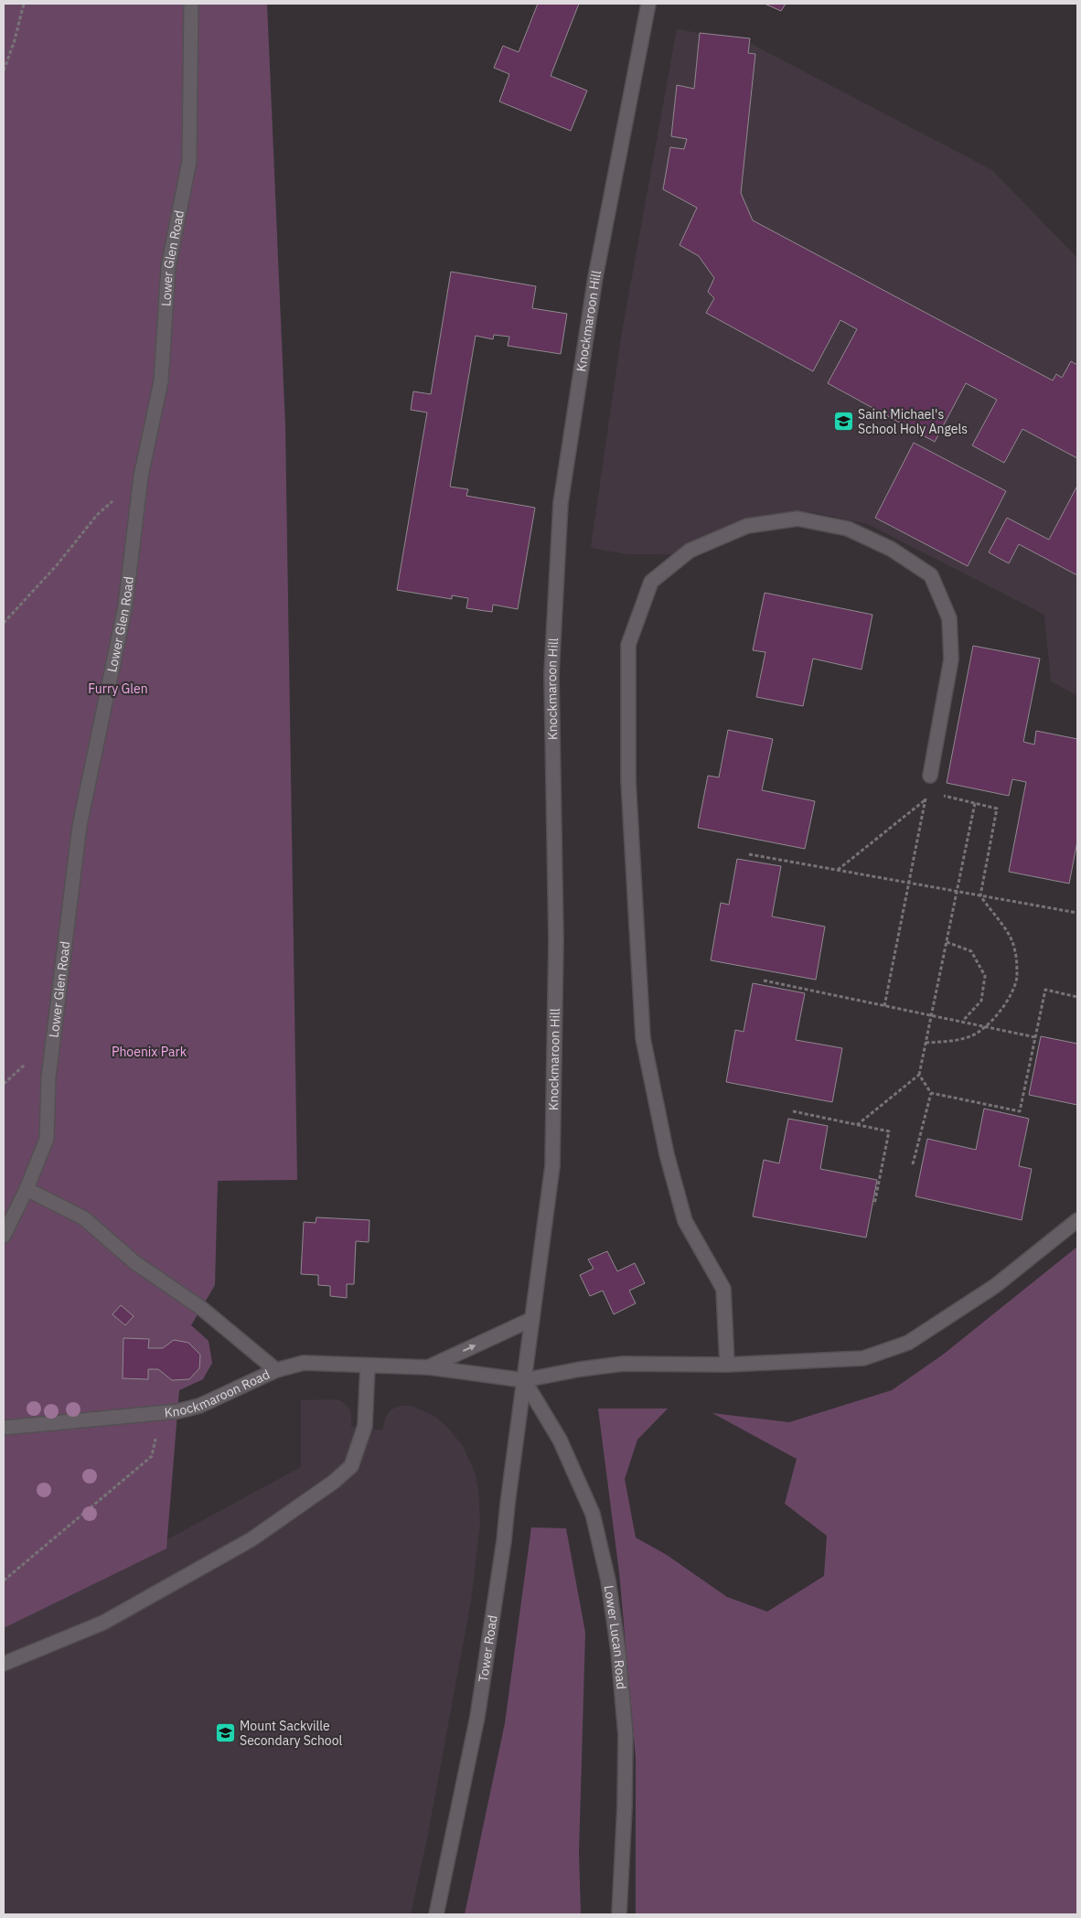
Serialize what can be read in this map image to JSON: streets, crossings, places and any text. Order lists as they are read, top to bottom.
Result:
{
  "streets": {
    "street": [
      "Lower Glen Road",
      "Knockmaroon Hill",
      "Knockmaroon Road",
      "Lower Lucan Road",
      "Tower Road"
    ]
  },
  "crossings": [
    ["Knockmaroon Hill", "Knockmaroon Road"],
    ["Knockmaroon Hill", "Lower Lucan Road"],
    ["Knockmaroon Hill", "Tower Road"],
    ["Knockmaroon Road", "Lower Lucan Road"],
    ["Knockmaroon Road", "Tower Road"],
    ["Lower Lucan Road", "Tower Road"]
  ],
  "parks": ["Furry Glen", "Phoenix Park"],
  "places": {
    "school or university": ["Saint Michael's School Holy Angels", "Mount Sackville Secondary School"]
  }
}
